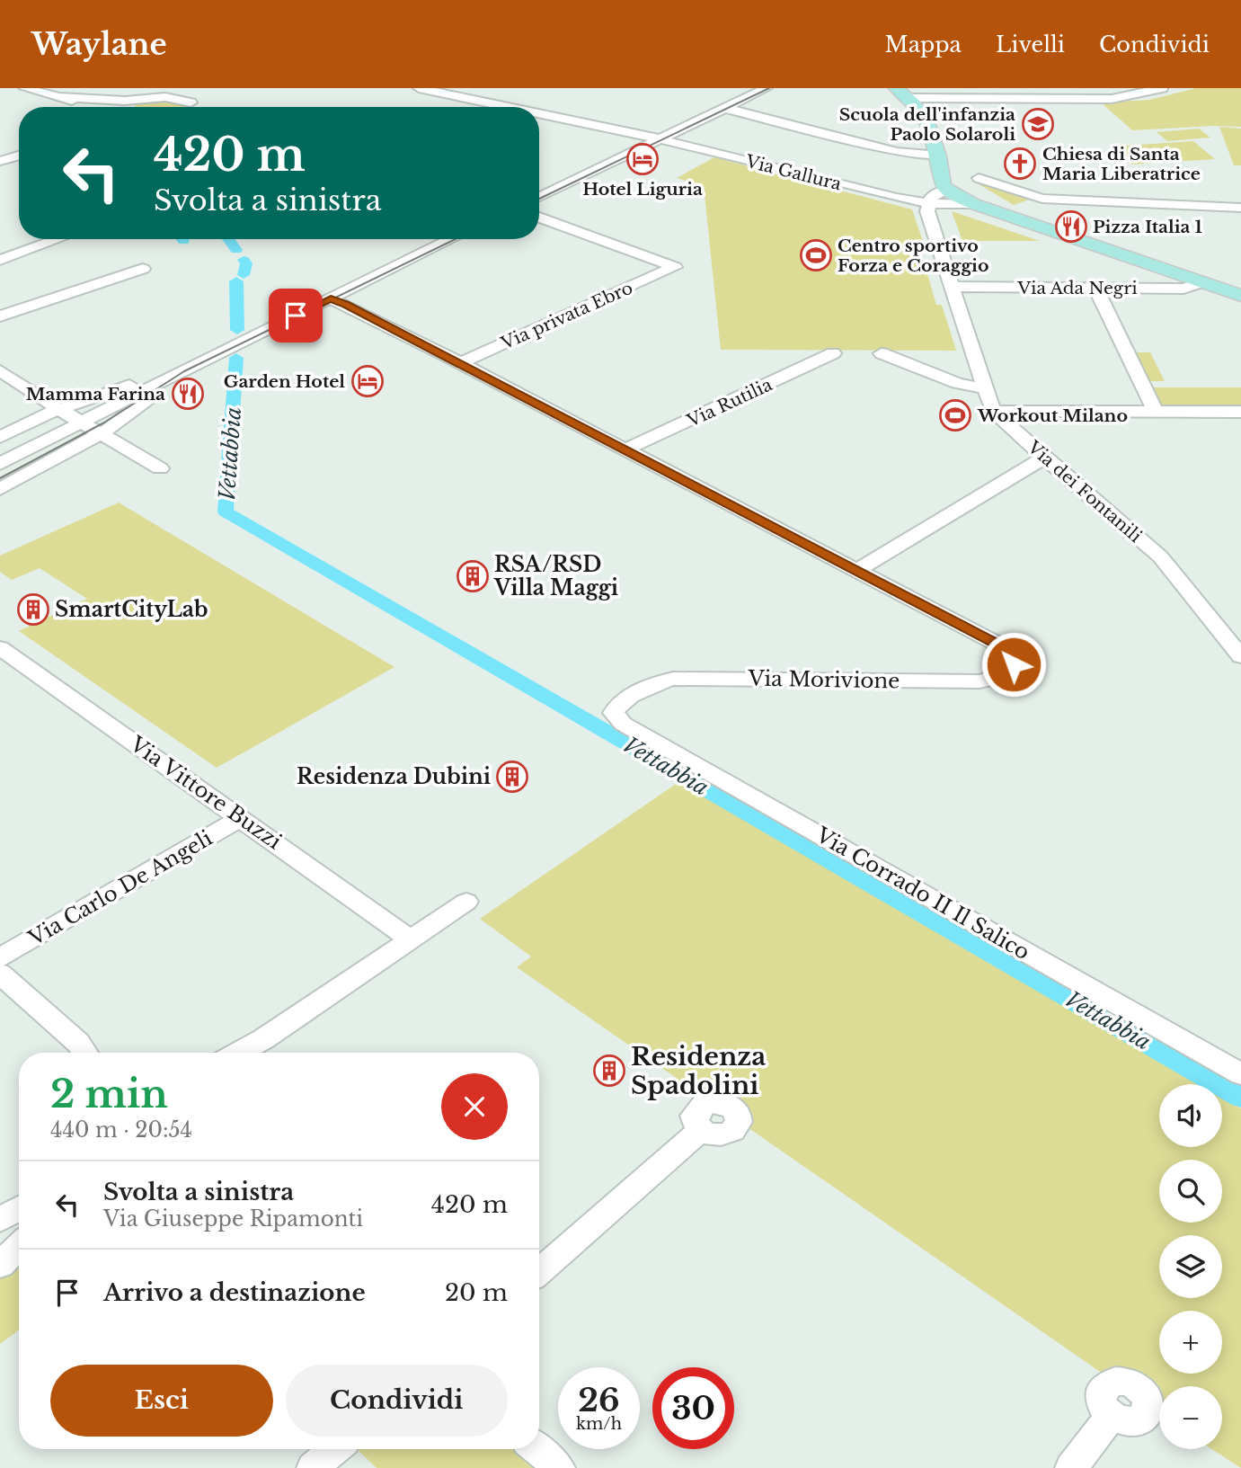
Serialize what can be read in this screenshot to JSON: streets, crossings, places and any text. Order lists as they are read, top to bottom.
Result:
{
  "streets": {
    "street": [
      "Via Gallura",
      "Via Ada Negri",
      "Via privata Ebro",
      "Via Rutilia",
      "Via dei Fontanili",
      "Via Morivione",
      "Via Vittore Buzzi",
      "Via Carlo De Angeli",
      "Via Corrado II Il Salico"
    ]
  },
  "crossings": [
    ["Via Gallura", "Via dei Fontanili"],
    ["Via Ada Negri", "Via dei Fontanili"],
    ["Via Morivione", "Via Corrado II Il Salico"],
    ["Via Vittore Buzzi", "Via Carlo De Angeli"]
  ],
  "water": ["Vettabbia"],
  "places": {
    "school or university": ["Scuola dell'infanzia Paolo Solaroli"],
    "hotel": ["Hotel Liguria", "Garden Hotel"],
    "church": ["Chiesa di Santa Maria Liberatrice"],
    "restaurant": ["Pizza Italia 1", "Mamma Farina"],
    "sports": ["Centro sportivo Forza e Coraggio", "Workout Milano"],
    "building": [
      "RSA/RSD Villa Maggi",
      "SmartCityLab",
      "Residenza Dubini",
      "Residenza Spadolini"
    ]
  },
  "page": {
    "header": "Waylane",
    "nav": ["Mappa", "Livelli", "Condividi"],
    "turn": ["420 m", "Svolta a sinistra"],
    "heading": ["2 min", "440 m · 20:54"],
    "map_buttons": ["+", "−"],
    "list": [
      {
        "name": "Svolta a sinistra",
        "note": "Via Giuseppe Ripamonti",
        "value": "420 m"
      },
      {
        "name": "Arrivo a destinazione",
        "value": "20 m"
      }
    ],
    "buttons": ["Esci", "Condividi"],
    "speed": "26 km/h",
    "limit": "30"
  }
}
